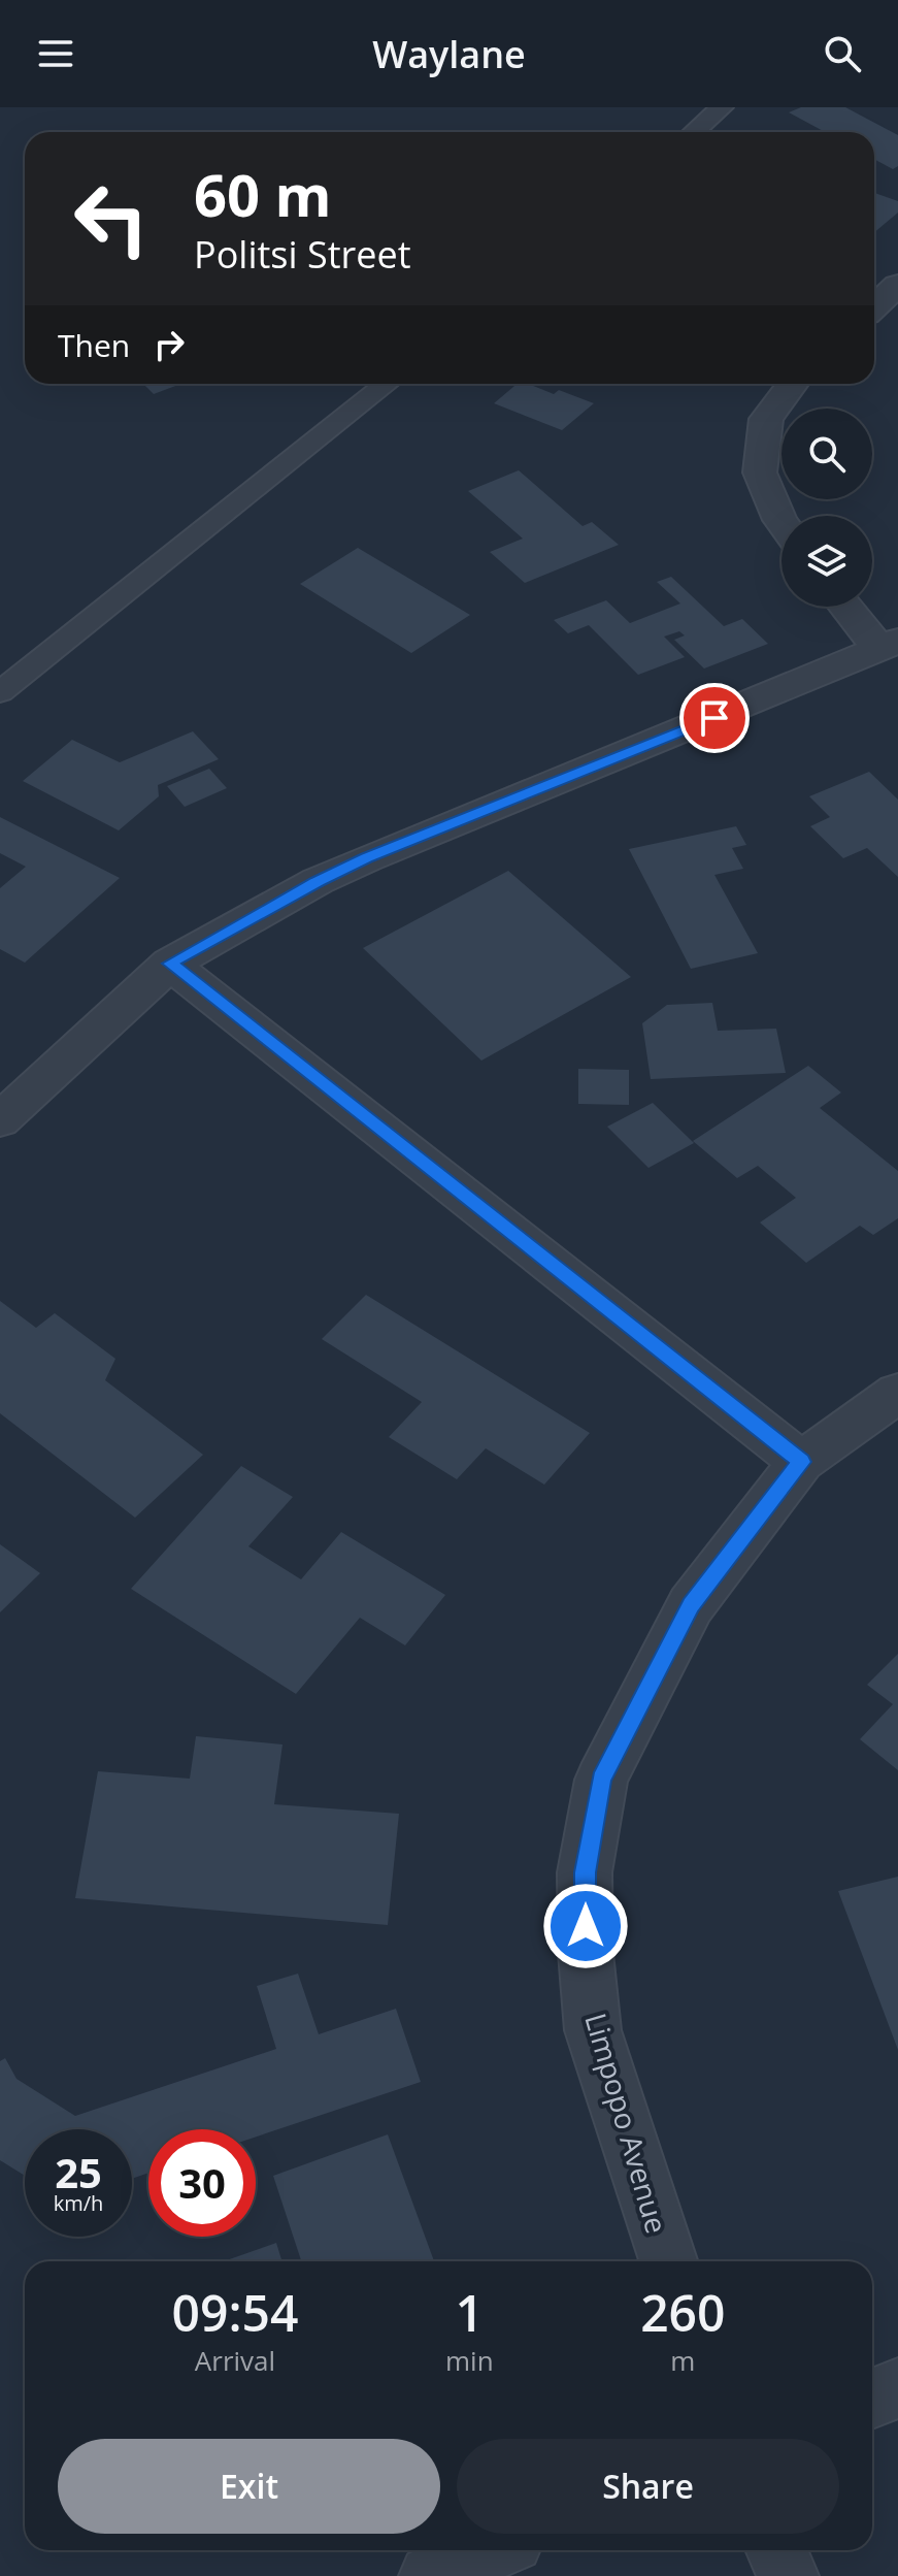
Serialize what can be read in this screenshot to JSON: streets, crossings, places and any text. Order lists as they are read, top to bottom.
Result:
{
  "streets": {
    "street": ["Limpopo Avenue"]
  },
  "page": {
    "header": "Waylane",
    "turn": ["60 m", "Politsi Street"],
    "then": "Then",
    "speed": "25 km/h",
    "limit": "30",
    "eta": [
      "09:54",
      "Arrival",
      "1",
      "min",
      "260",
      "m"
    ],
    "buttons": ["Exit", "Share"]
  }
}
